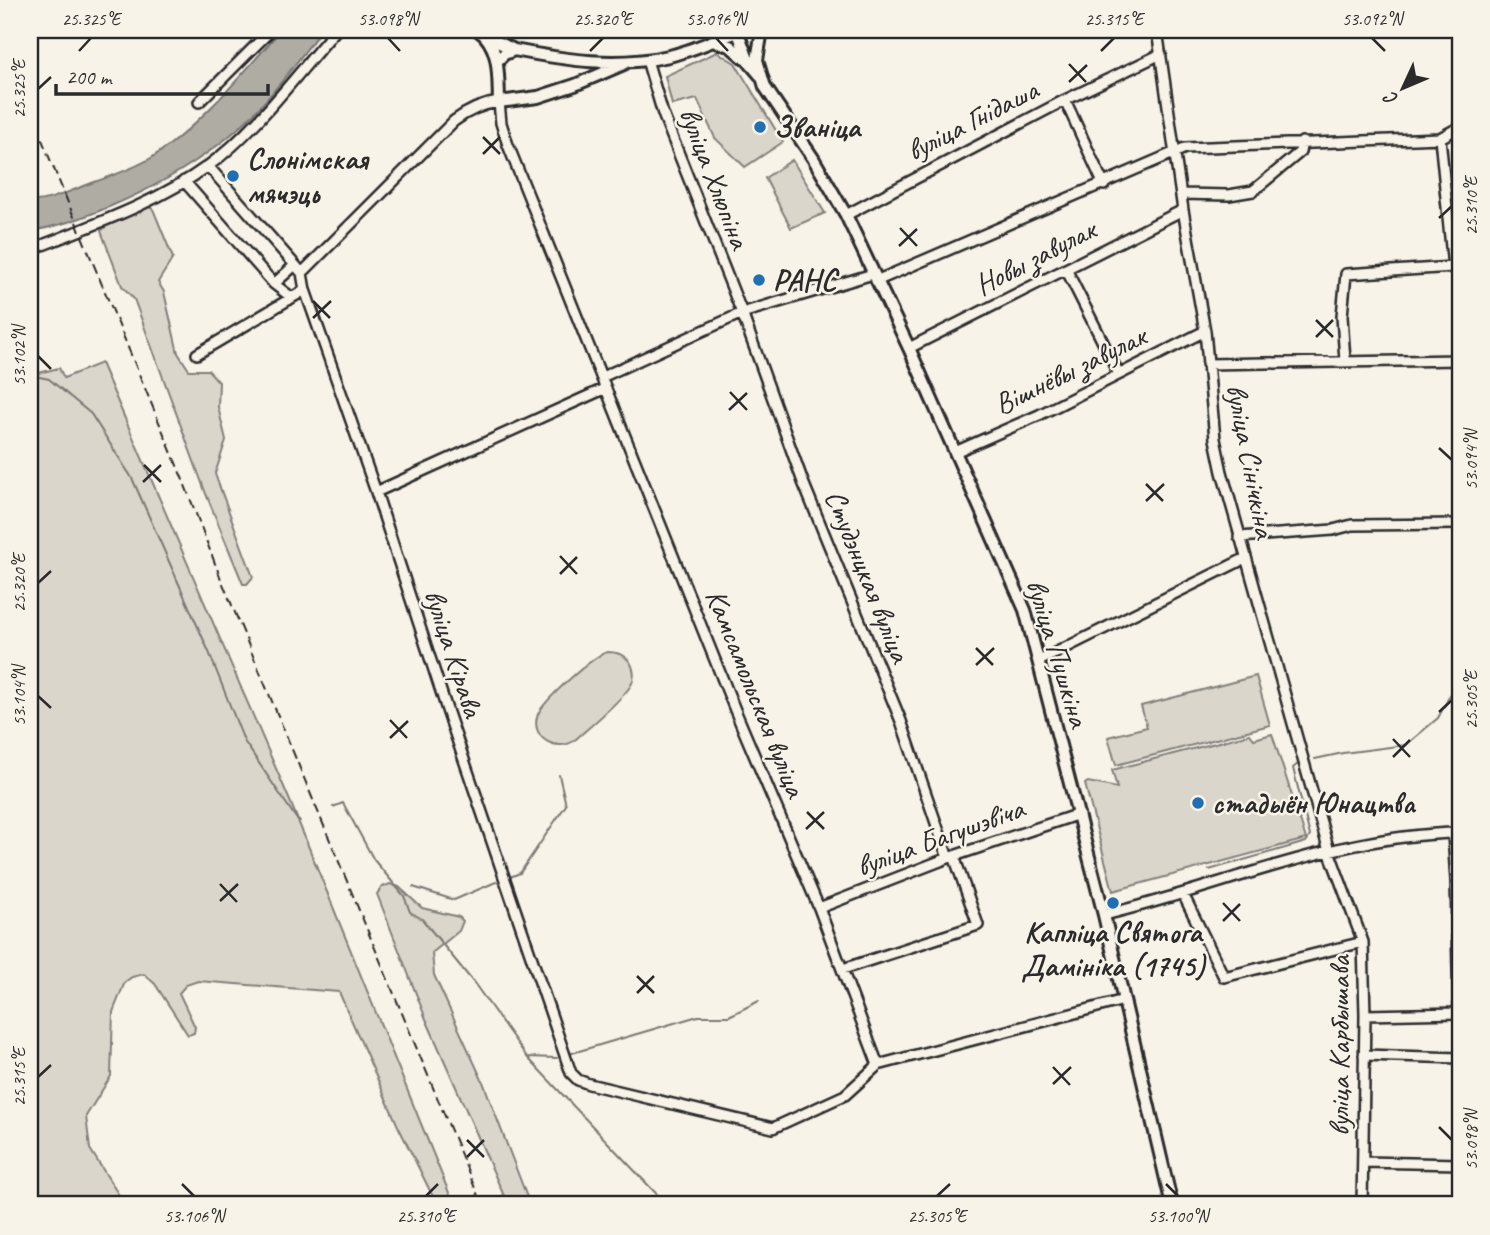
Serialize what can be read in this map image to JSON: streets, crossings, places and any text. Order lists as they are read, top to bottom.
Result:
{
  "streets": {
    "main road": ["вуліца Пушкіна"],
    "street": [
      "вуліца Гнідаша",
      "вуліца Хлюпіна",
      "Новы завулак",
      "Вішнёвы завулак",
      "вуліца Сінічкіна",
      "Студэнцкая вуліца",
      "вуліца Кірава",
      "Камсамольская вуліца",
      "вуліца Багушэвіча",
      "вуліца Карбышава"
    ]
  },
  "crossings": [
    ["вуліца Гнідаша", "вуліца Сінічкіна"],
    ["вуліца Гнідаша", "вуліца Пушкіна"],
    ["вуліца Хлюпіна", "Студэнцкая вуліца"],
    ["Новы завулак", "вуліца Сінічкіна"],
    ["Новы завулак", "вуліца Пушкіна"],
    ["Вішнёвы завулак", "вуліца Сінічкіна"],
    ["Вішнёвы завулак", "вуліца Пушкіна"],
    ["вуліца Сінічкіна", "вуліца Карбышава"],
    ["Студэнцкая вуліца", "Камсамольская вуліца"],
    ["Студэнцкая вуліца", "вуліца Багушэвіча"],
    ["вуліца Кірава", "Камсамольская вуліца"],
    ["вуліца Пушкіна", "вуліца Багушэвіча"],
    ["Камсамольская вуліца", "вуліца Багушэвіча"]
  ],
  "places": [
    "Званіца",
    "Слонімская мячэць",
    "РАНС",
    "стадыён Юнацтва",
    "Капліца Святога Дамініка (1745)"
  ],
  "scale_bar": "200 m",
  "north": "bottom left",
  "coordinates": [
    "25.325°E",
    "53.098°N",
    "25.320°E",
    "53.096°N",
    "25.315°E",
    "53.092°N",
    "25.310°E",
    "53.102°N",
    "53.094°N",
    "53.104°N",
    "25.305°E",
    "53.106°N",
    "53.100°N"
  ]
}
